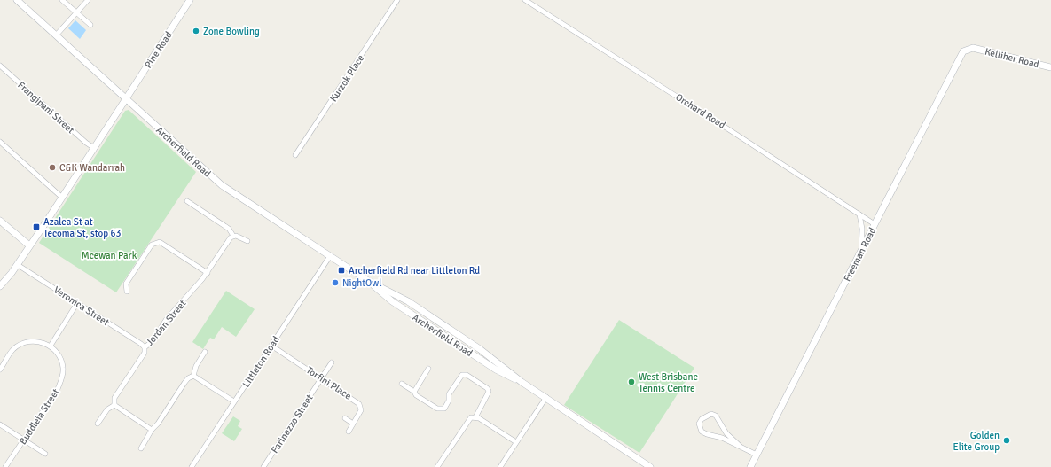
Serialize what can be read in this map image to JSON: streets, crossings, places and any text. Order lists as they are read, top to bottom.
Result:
{
  "streets": {
    "main road": [
      "Pine Road",
      "Kelliher Road",
      "Archerfield Road",
      "Freeman Road"
    ],
    "street": [
      "Kurzok Place",
      "Frangipani Street",
      "Orchard Road",
      "Veronica Street",
      "Jordan Street",
      "Littleton Road",
      "Torfini Place",
      "Buddleia Street",
      "Farinazzo Street"
    ]
  },
  "crossings": [
    ["Pine Road", "Frangipani Street"],
    ["Pine Road", "Archerfield Road"],
    ["Pine Road", "Veronica Street"],
    ["Kelliher Road", "Freeman Road"],
    ["Orchard Road", "Freeman Road"],
    ["Archerfield Road", "Littleton Road"],
    ["Veronica Street", "Jordan Street"],
    ["Littleton Road", "Torfini Place"],
    ["Torfini Place", "Farinazzo Street"]
  ],
  "parks": ["Mcewan Park"],
  "places": {
    "other": [
      "Zone Bowling",
      "C&K Wandarrah",
      "NightOwl",
      "West Brisbane Tennis Centre",
      "Golden Elite Group"
    ],
    "transit": ["Azalea St at Tecoma St, stop 63", "Archerfield Rd near Littleton Rd"]
  }
}
